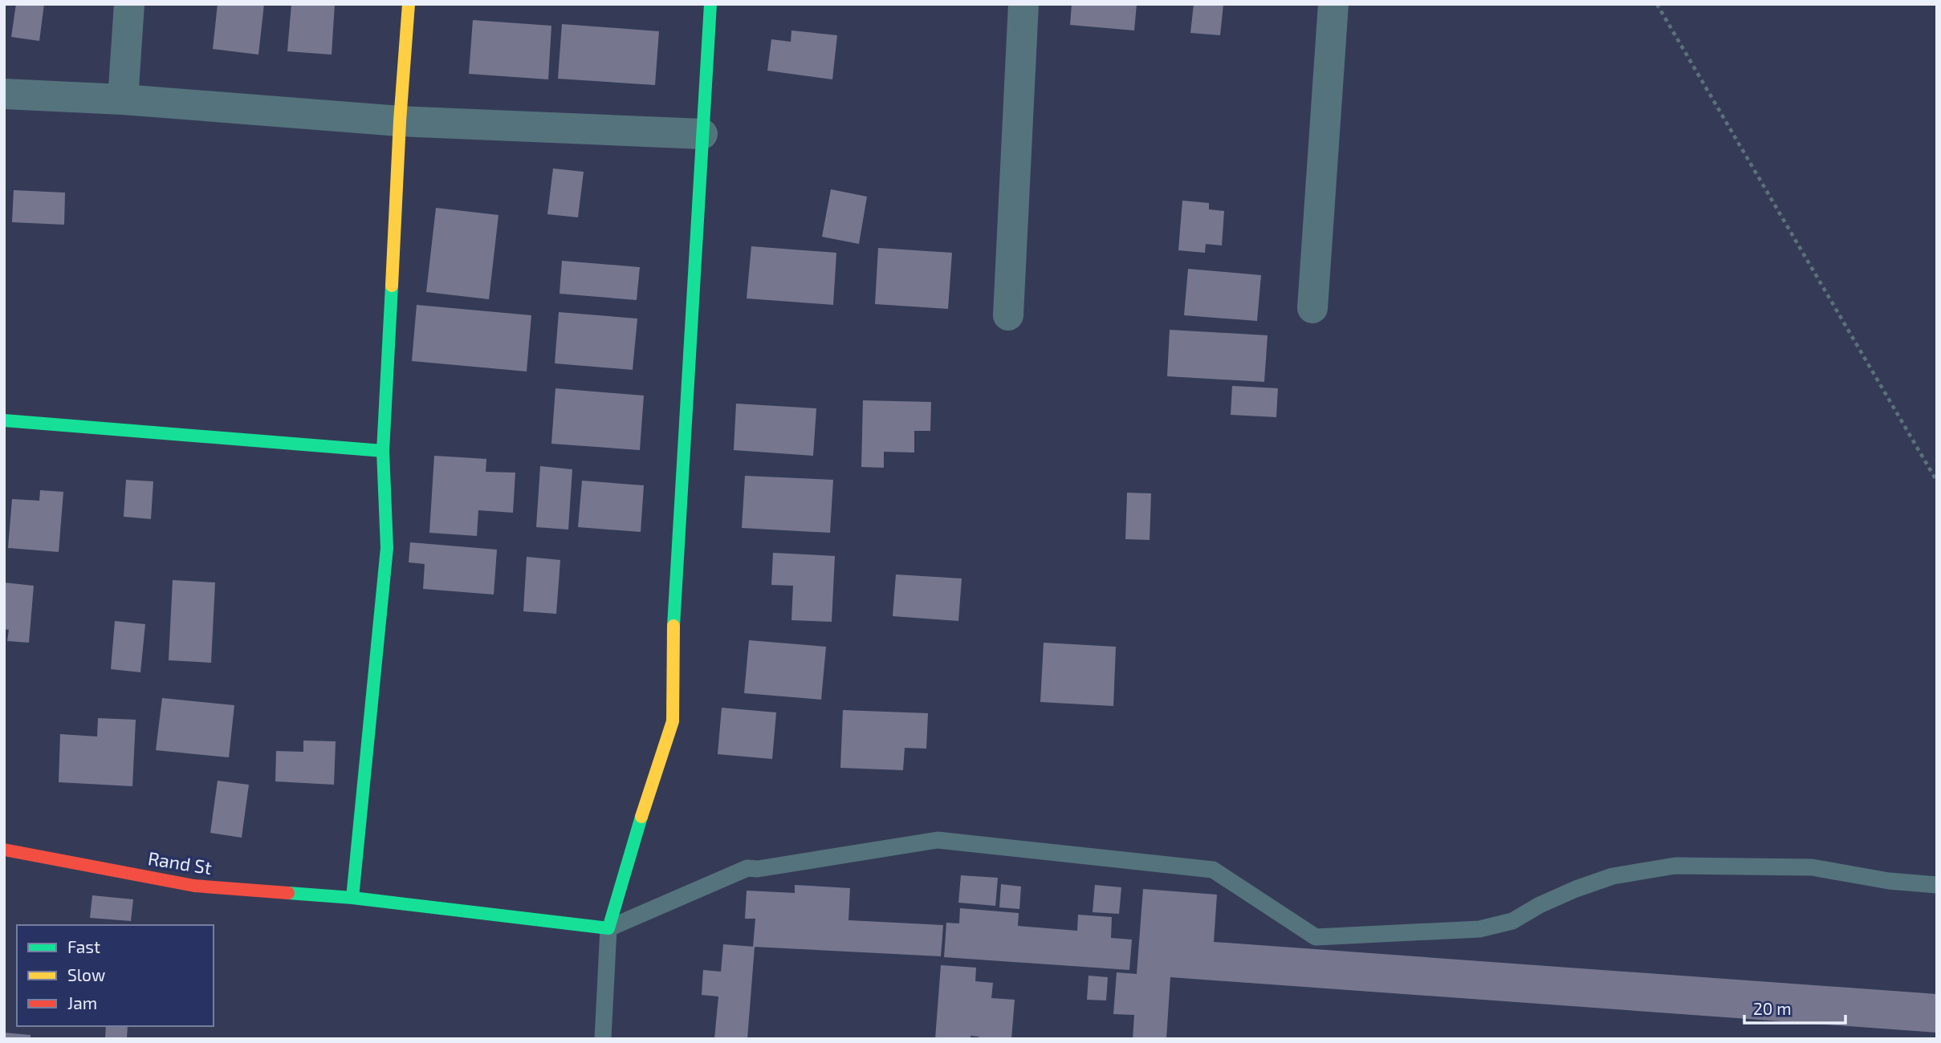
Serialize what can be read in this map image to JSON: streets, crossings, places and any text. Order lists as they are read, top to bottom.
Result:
{
  "streets": {
    "street": ["Rand St"]
  },
  "legend": ["Fast", "Slow", "Jam"],
  "scale_bar": "20 m"
}
